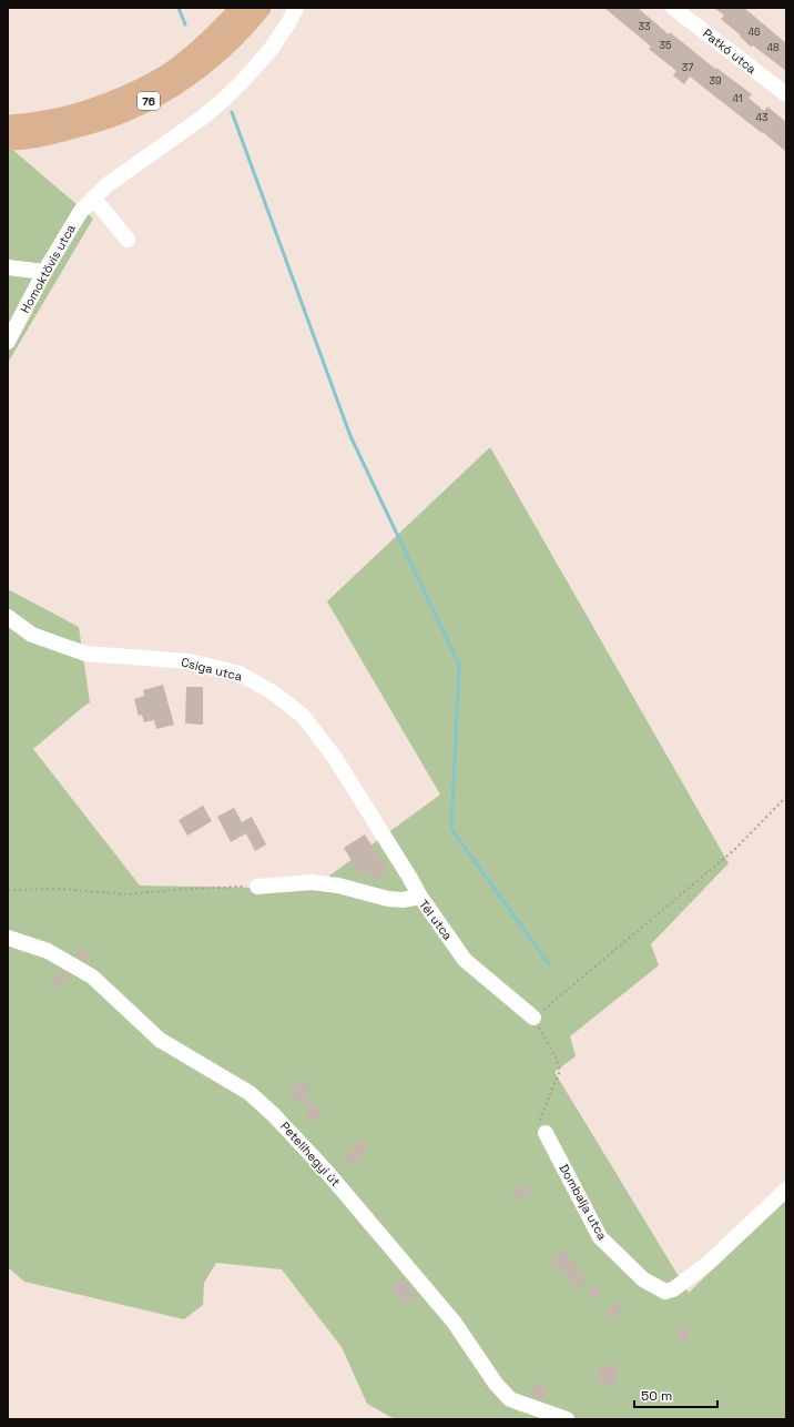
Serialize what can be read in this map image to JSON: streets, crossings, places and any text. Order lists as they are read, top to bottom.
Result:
{
  "streets": {
    "main road": ["76"],
    "street": [
      "Patkó utca",
      "Homoktövis utca",
      "Csiga utca",
      "Tél utca",
      "Petelihegyi út",
      "Dombalja utca"
    ]
  },
  "crossings": [
    ["Csiga utca", "Tél utca"]
  ],
  "house_numbers": [
    "33",
    "46",
    "35",
    "48",
    "37",
    "39",
    "41",
    "43"
  ],
  "scale_bar": "50 m"
}
